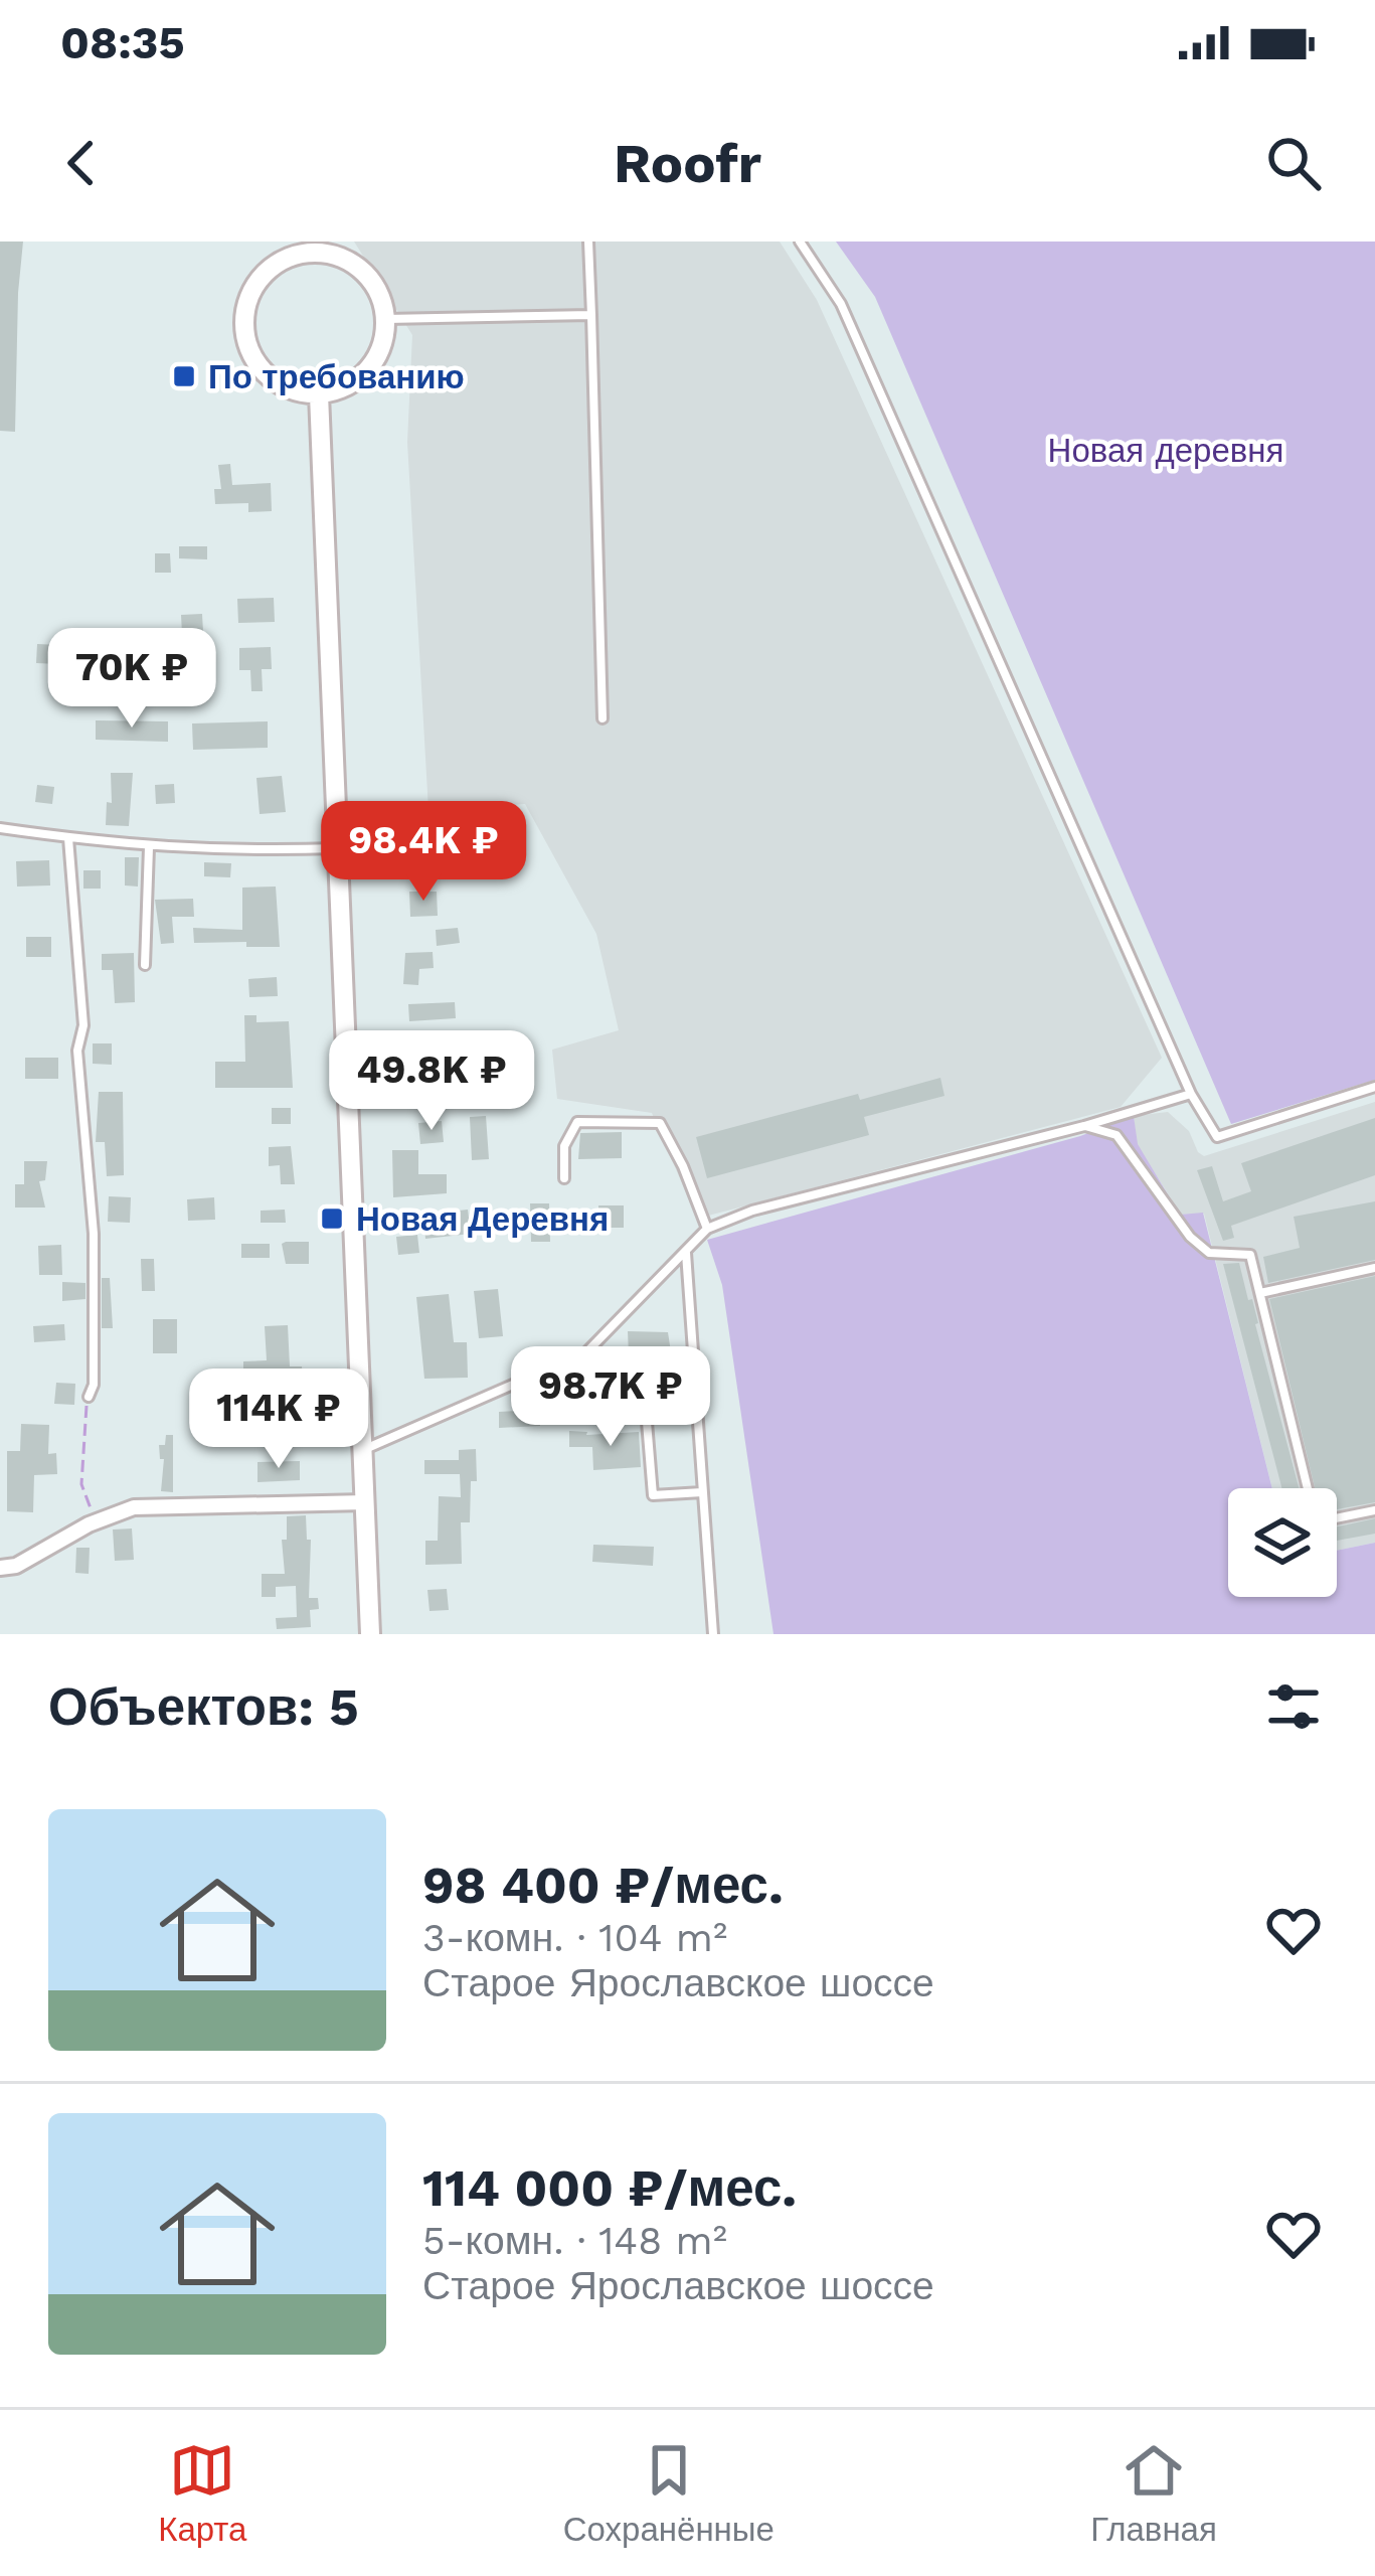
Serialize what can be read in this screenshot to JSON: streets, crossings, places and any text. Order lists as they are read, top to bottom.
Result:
{
  "parks": ["Новая деревня"],
  "places": {
    "transit": ["По требованию", "Новая Деревня"]
  },
  "page": {
    "status": "08:35",
    "header": "Roofr",
    "price": [
      "70K ₽",
      "98.4K ₽",
      "49.8K ₽",
      "98.7K ₽",
      "114K ₽"
    ],
    "heading": "Объектов: 5",
    "list": [
      {
        "name": "98 400 ₽/мес.",
        "note": "3-комн. · 104 m² · Старое Ярославское шоссе"
      },
      {
        "name": "114 000 ₽/мес.",
        "note": "5-комн. · 148 m² · Старое Ярославское шоссе"
      }
    ],
    "tabs": ["Карта", "Сохранённые", "Главная"]
  }
}
